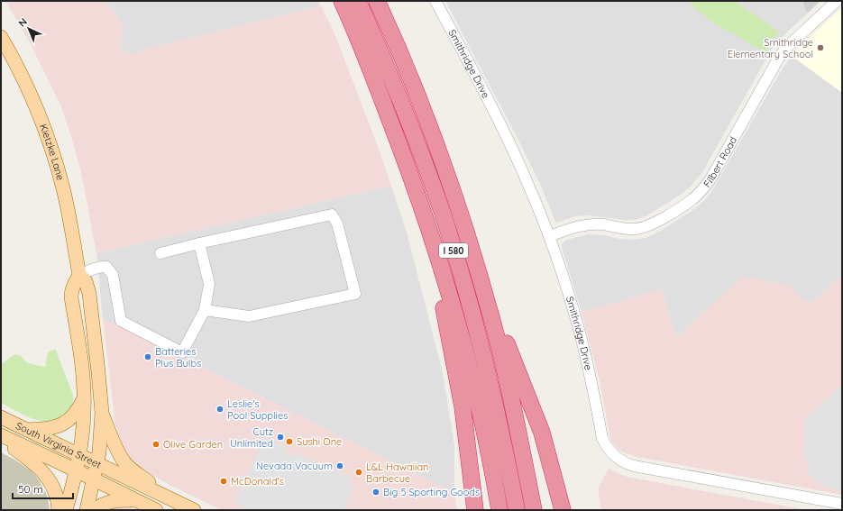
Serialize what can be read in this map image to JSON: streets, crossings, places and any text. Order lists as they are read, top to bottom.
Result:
{
  "streets": {
    "highway": ["I 580"],
    "main road": ["Kietzke Lane", "South Virginia Street"],
    "street": ["Smithridge Drive", "Filbert Road"]
  },
  "crossings": [
    ["Smithridge Drive", "Filbert Road"],
    ["Kietzke Lane", "South Virginia Street"]
  ],
  "places": [
    "Smithridge Elementary School",
    "Batteries Plus Bulbs",
    "Leslie's Pool Supplies",
    "Cutz Unlimited",
    "Sushi One",
    "Olive Garden",
    "Nevada Vacuum",
    "L&L Hawaiian Barbecue",
    "McDonald's",
    "Big 5 Sporting Goods"
  ],
  "scale_bar": "50 m",
  "north": "top left"
}
